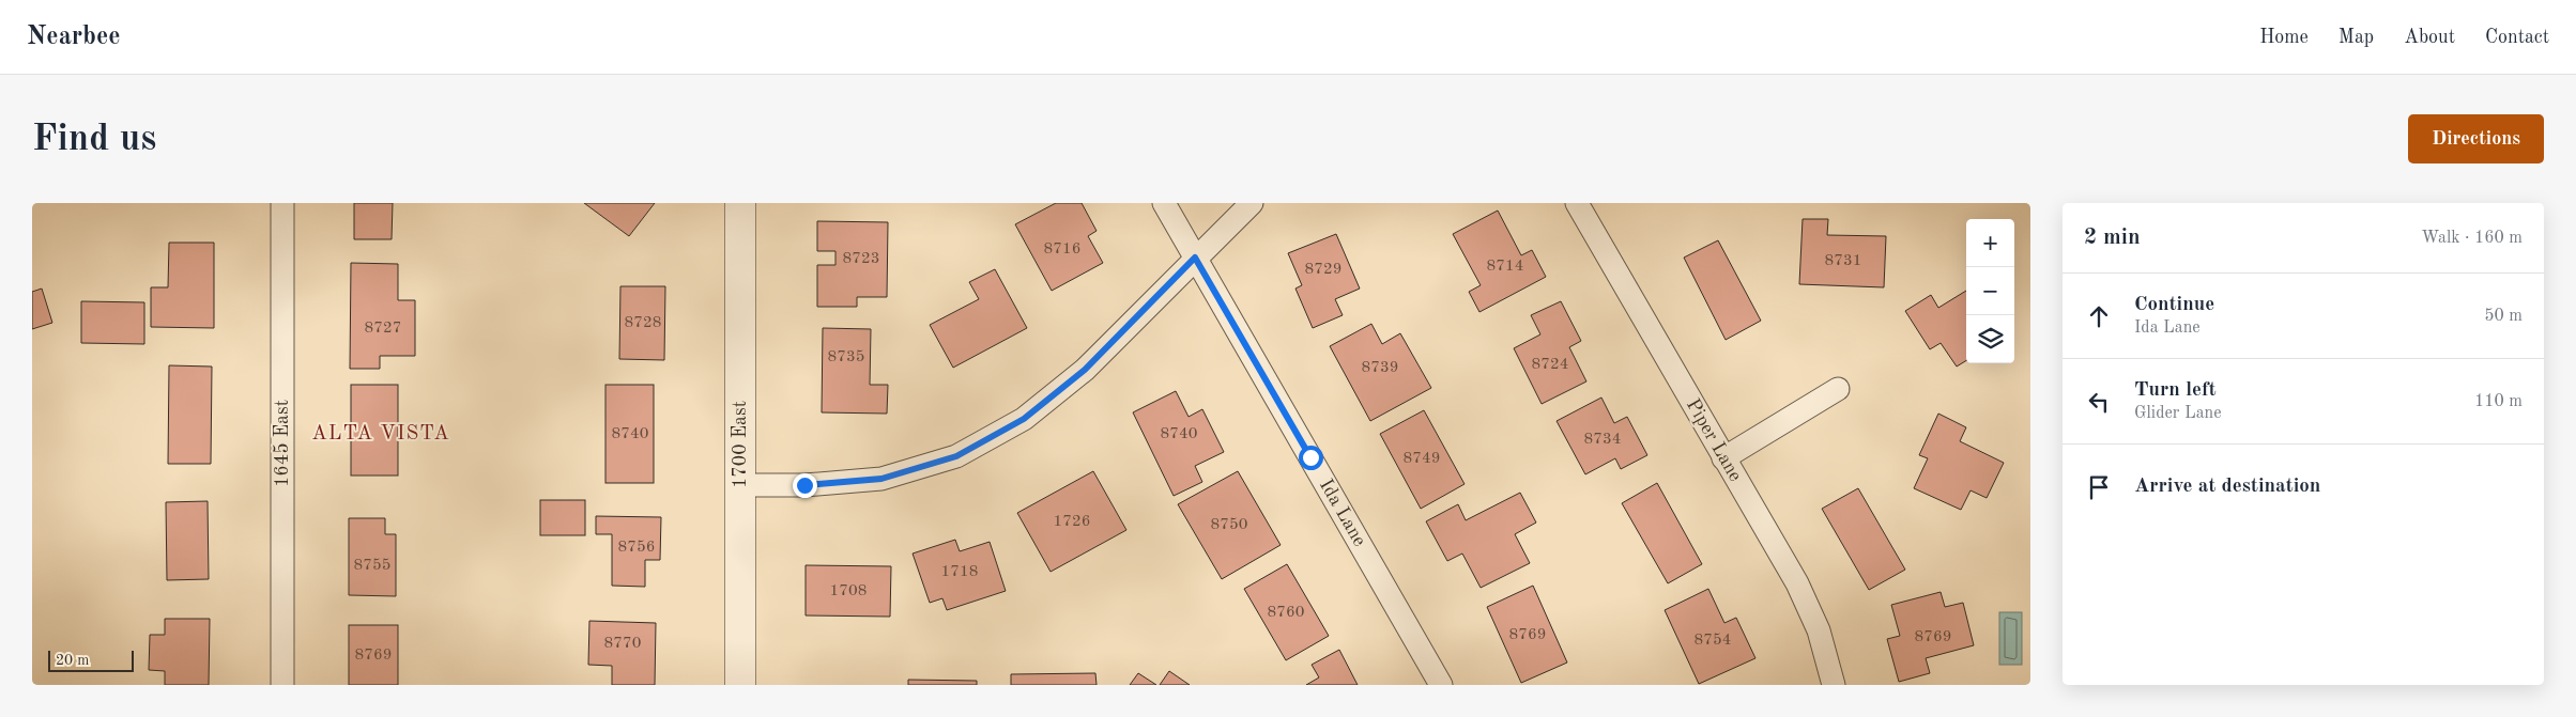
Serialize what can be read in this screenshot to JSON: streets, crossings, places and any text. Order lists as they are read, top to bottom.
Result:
{
  "streets": {
    "street": [
      "Piper Lane",
      "1645 East",
      "1700 East",
      "Ida Lane"
    ]
  },
  "districts": ["ALTA VISTA"],
  "house_numbers": [
    "8716",
    "8723",
    "8731",
    "8714",
    "8729",
    "8728",
    "8727",
    "8735",
    "8724",
    "8739",
    "8740",
    "8740",
    "8734",
    "8749",
    "1726",
    "8750",
    "8756",
    "8755",
    "1718",
    "1708",
    "8760",
    "8769",
    "8769",
    "8754",
    "8770",
    "8769"
  ],
  "scale_bar": "20 m",
  "page": {
    "header": "Nearbee",
    "nav": [
      "Home",
      "Map",
      "About",
      "Contact"
    ],
    "buttons": "Directions",
    "title": "Find us",
    "heading": ["2 min", "Walk · 160 m"],
    "map_buttons": ["+", "−"],
    "list": [
      ["Continue", "Ida Lane", "50 m"],
      ["Turn left", "Glider Lane", "110 m"],
      "Arrive at destination"
    ],
    "scale": "20 m"
  }
}
